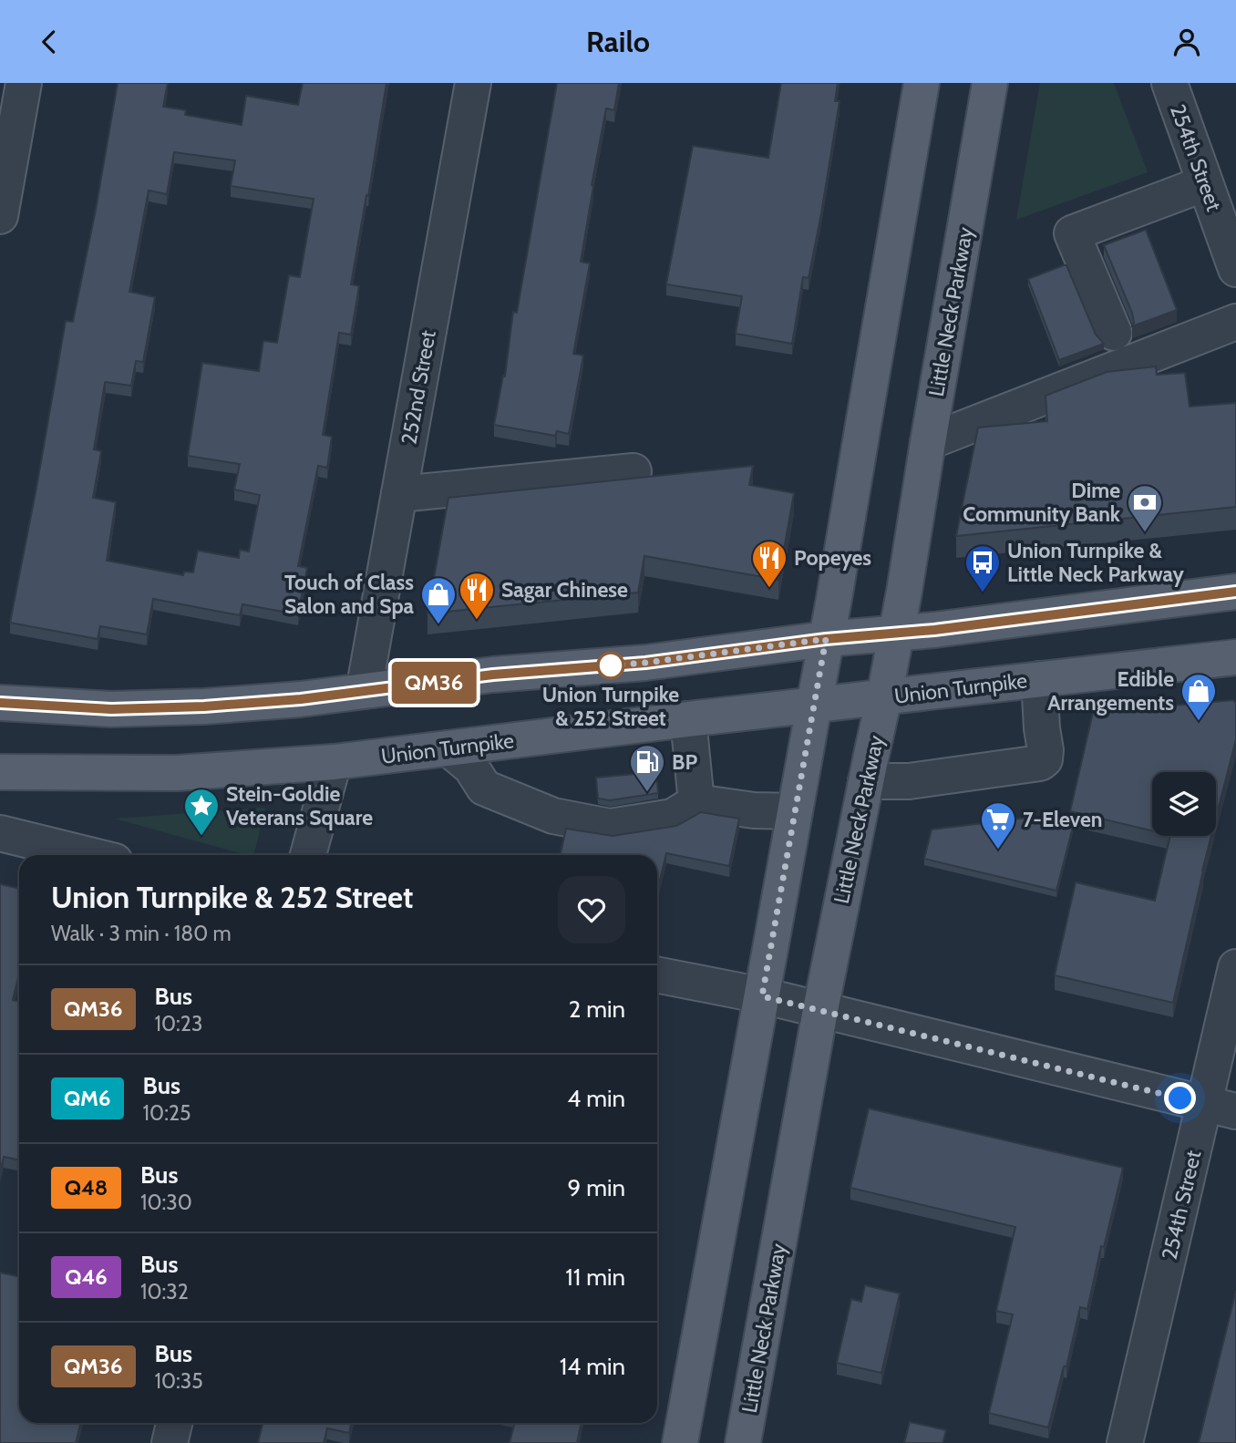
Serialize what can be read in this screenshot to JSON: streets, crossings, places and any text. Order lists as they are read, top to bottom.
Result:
{
  "streets": {
    "main road": ["Little Neck Parkway", "Union Turnpike"],
    "street": ["254th Street", "252nd Street"]
  },
  "crossings": [
    ["Little Neck Parkway", "Union Turnpike"]
  ],
  "places": {
    "bank": ["Dime Community Bank"],
    "restaurant": ["Popeyes", "Sagar Chinese"],
    "bus stop": ["Union Turnpike & Little Neck Parkway"],
    "shop": ["Touch of Class Salon and Spa", "Edible Arrangements"],
    "other": ["Union Turnpike & 252 Street"],
    "fuel station": ["BP"],
    "place": ["Stein-Goldie Veterans Square"],
    "supermarket": ["7-Eleven"]
  },
  "lines": ["bus line QM36"],
  "page": {
    "header": "Railo",
    "on_map": "QM36",
    "heading": ["Union Turnpike & 252 Street", "Walk · 3 min · 180 m"],
    "list": [
      {
        "mark": "QM36",
        "name": "Bus",
        "note": "10:23",
        "value": "2 min"
      },
      {
        "mark": "QM6",
        "name": "Bus",
        "note": "10:25",
        "value": "4 min"
      },
      {
        "mark": "Q48",
        "name": "Bus",
        "note": "10:30",
        "value": "9 min"
      },
      {
        "mark": "Q46",
        "name": "Bus",
        "note": "10:32",
        "value": "11 min"
      },
      {
        "mark": "QM36",
        "name": "Bus",
        "note": "10:35",
        "value": "14 min"
      }
    ]
  }
}
